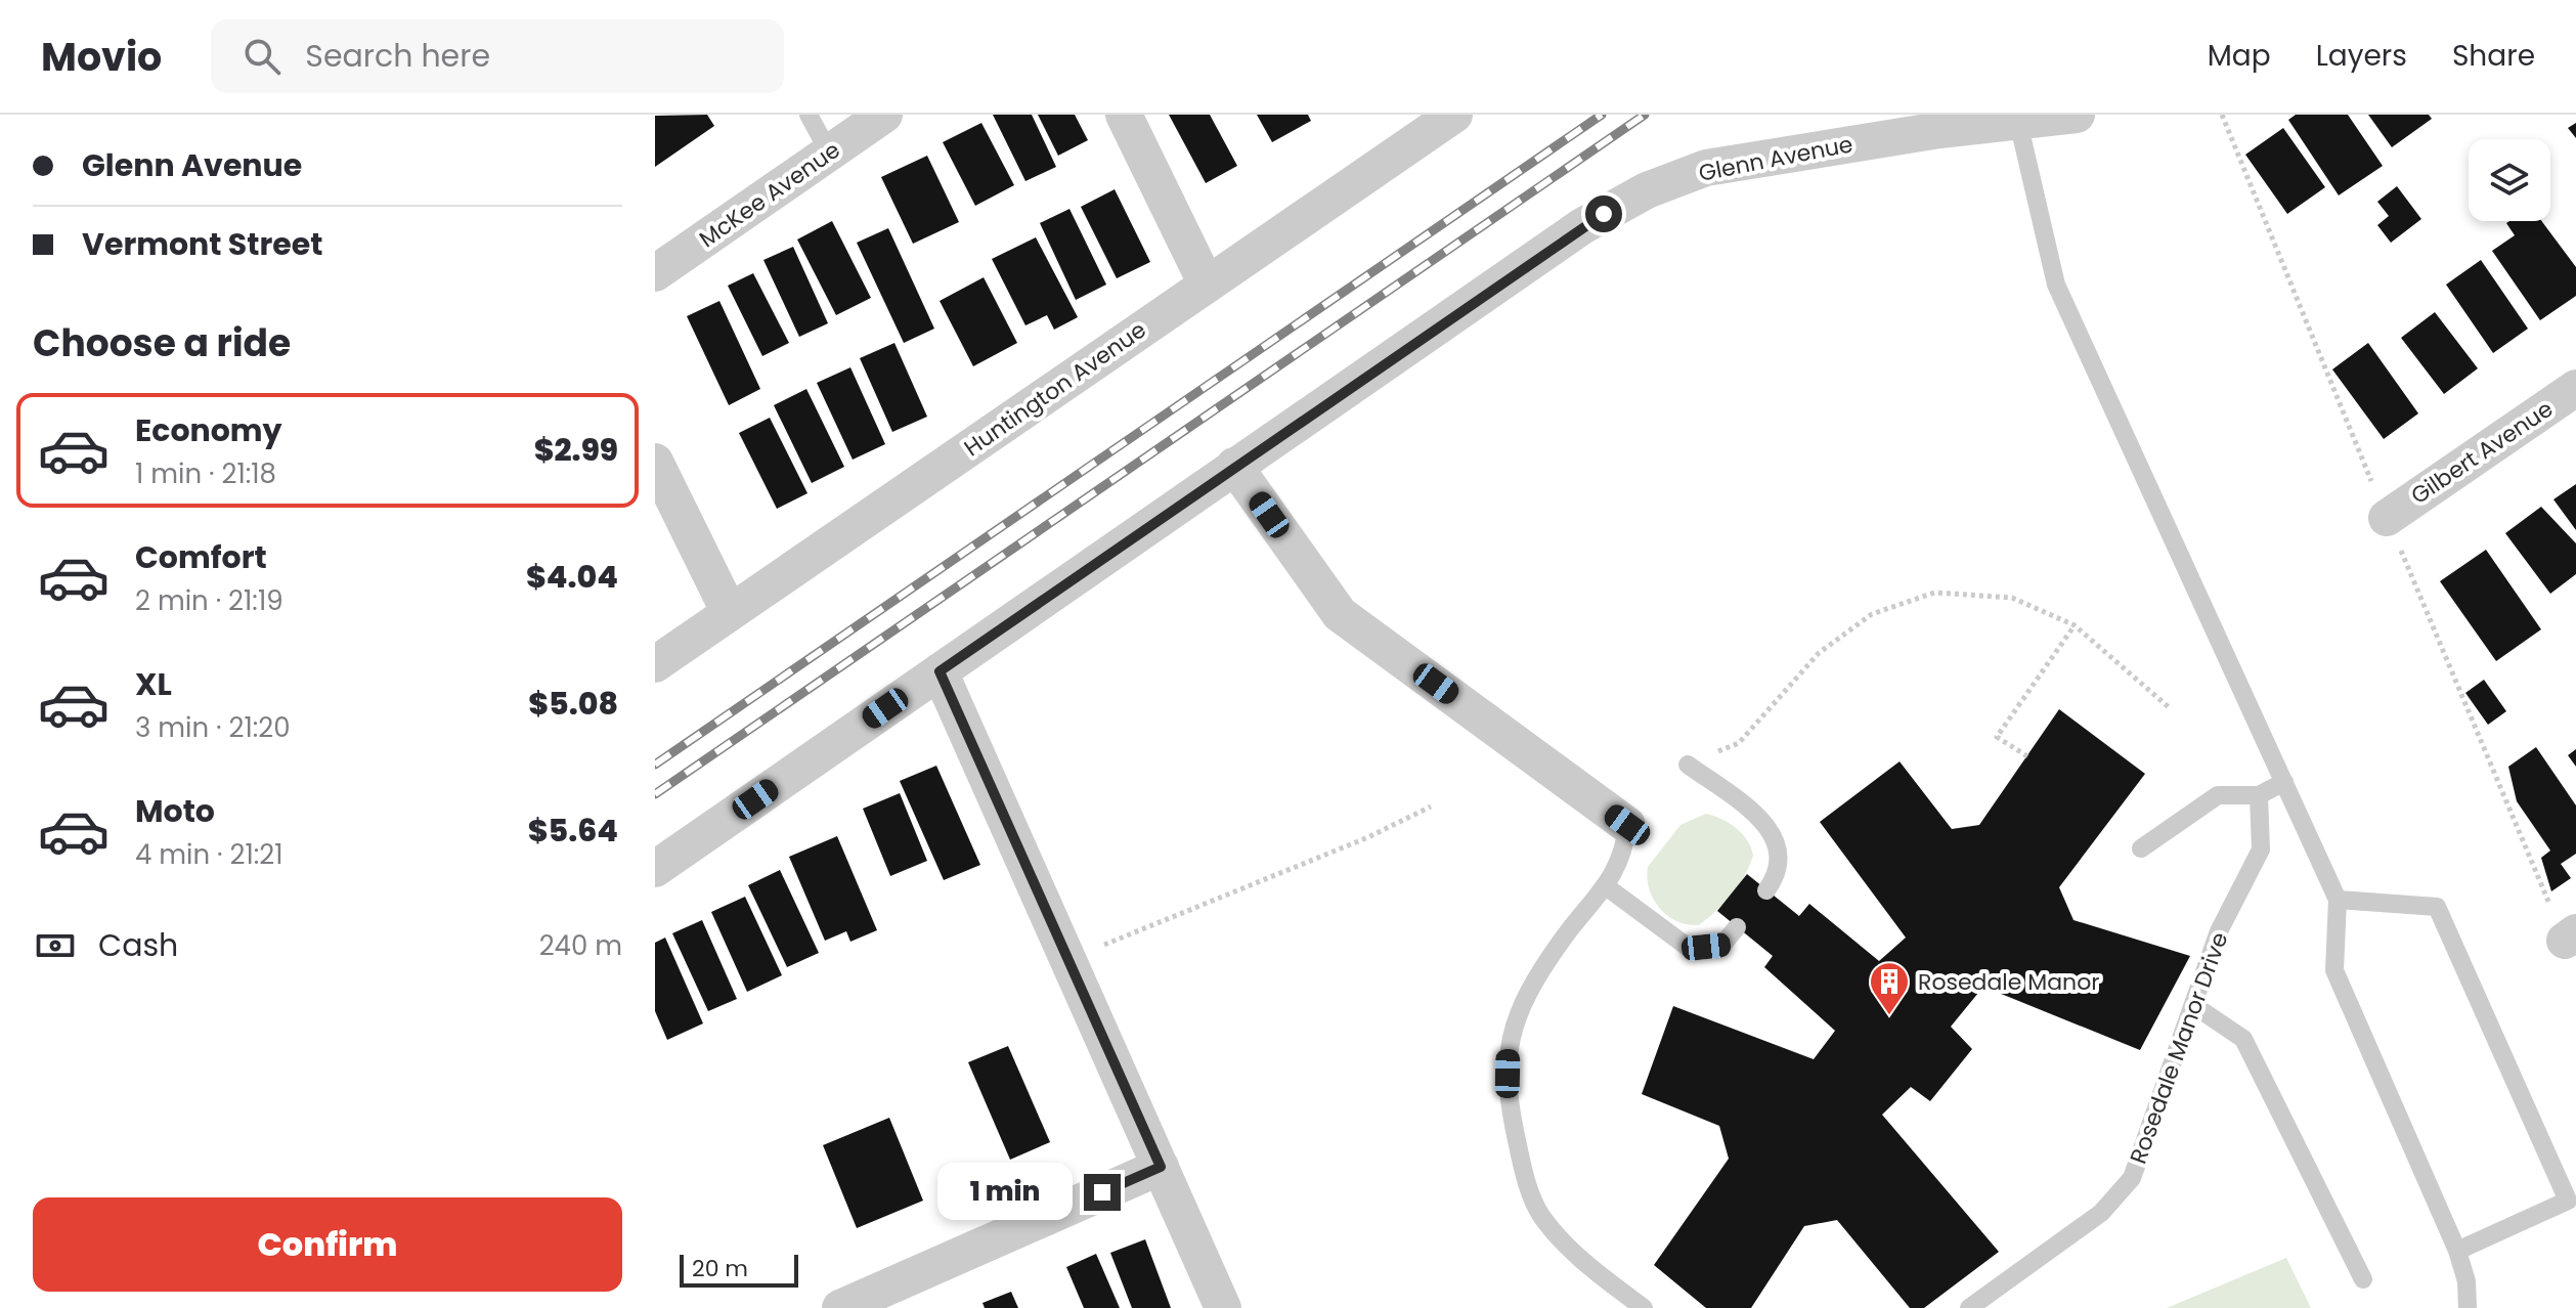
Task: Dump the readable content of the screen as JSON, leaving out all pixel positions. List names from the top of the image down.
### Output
{
  "streets": {
    "street": [
      "Glenn Avenue",
      "McKee Avenue",
      "Huntington Avenue",
      "Gilbert Avenue"
    ],
    "lane": ["Rosedale Manor Drive"]
  },
  "places": {
    "building": ["Rosedale Manor"]
  },
  "scale_bar": "20 m",
  "page": {
    "header": "Movio",
    "search": "Search here",
    "nav": ["Map", "Layers", "Share"],
    "banner": ["Glenn Avenue", "Vermont Street"],
    "heading": "Choose a ride",
    "list": [
      {
        "name": "Economy",
        "note": "1 min · 21:18",
        "value": "$2.99"
      },
      {
        "name": "Comfort",
        "note": "2 min · 21:19",
        "value": "$4.04"
      },
      {
        "name": "XL",
        "note": "3 min · 21:20",
        "value": "$5.08"
      },
      {
        "name": "Moto",
        "note": "4 min · 21:21",
        "value": "$5.64"
      }
    ],
    "pay": ["Cash", "240 m"],
    "bubble": "1 min",
    "buttons": "Confirm",
    "scale": "20 m"
  }
}
